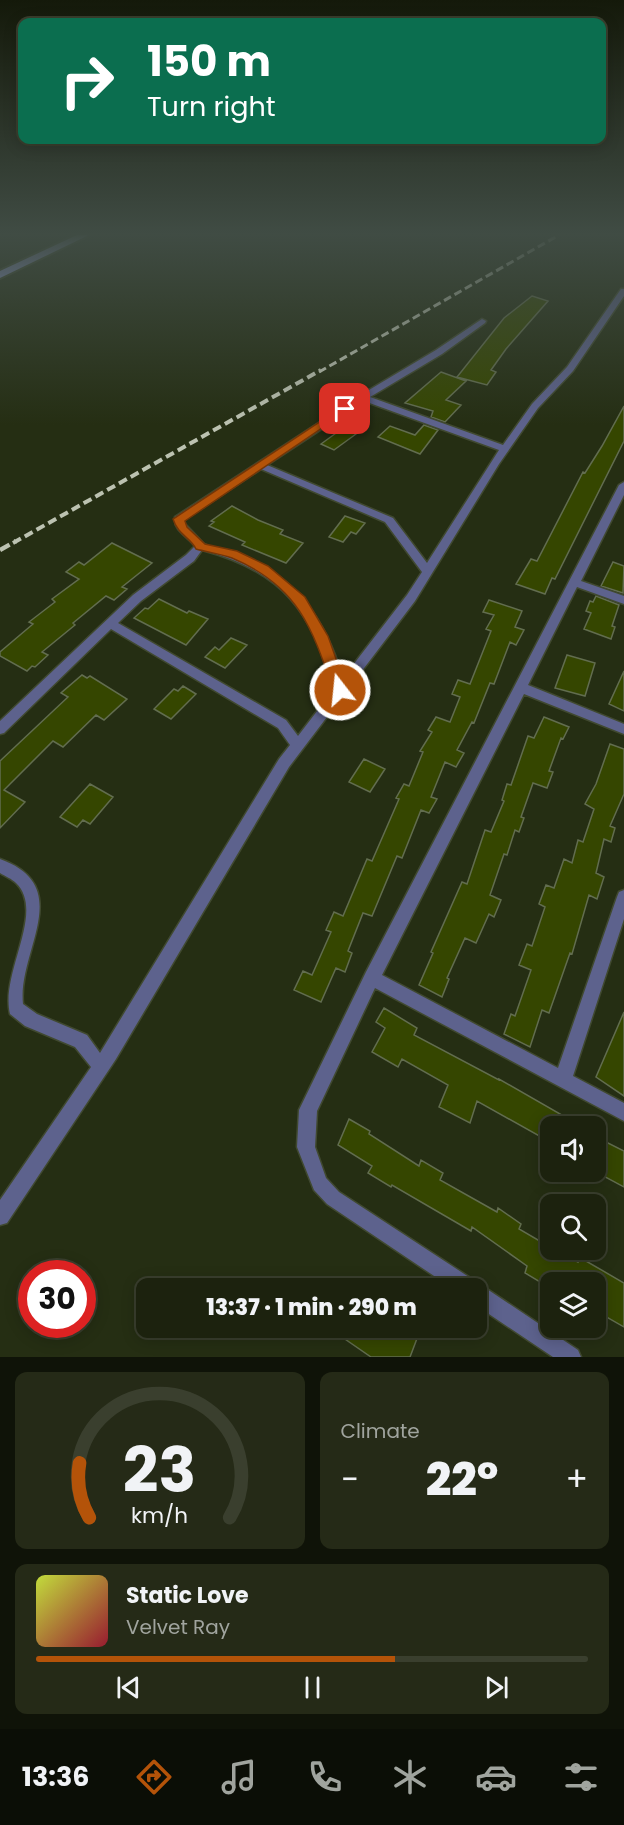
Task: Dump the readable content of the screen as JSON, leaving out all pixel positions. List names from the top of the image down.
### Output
{
  "page": {
    "turn": ["150 m", "Turn right"],
    "limit": "30",
    "trip": "13:37 · 1 min · 290 m",
    "tile": "Climate",
    "heat": ["−", "22°", "+"],
    "song": ["Static Love", "Velvet Ray"],
    "tabs": "13:36",
    "gauge": ["23", "km/h"]
  }
}
